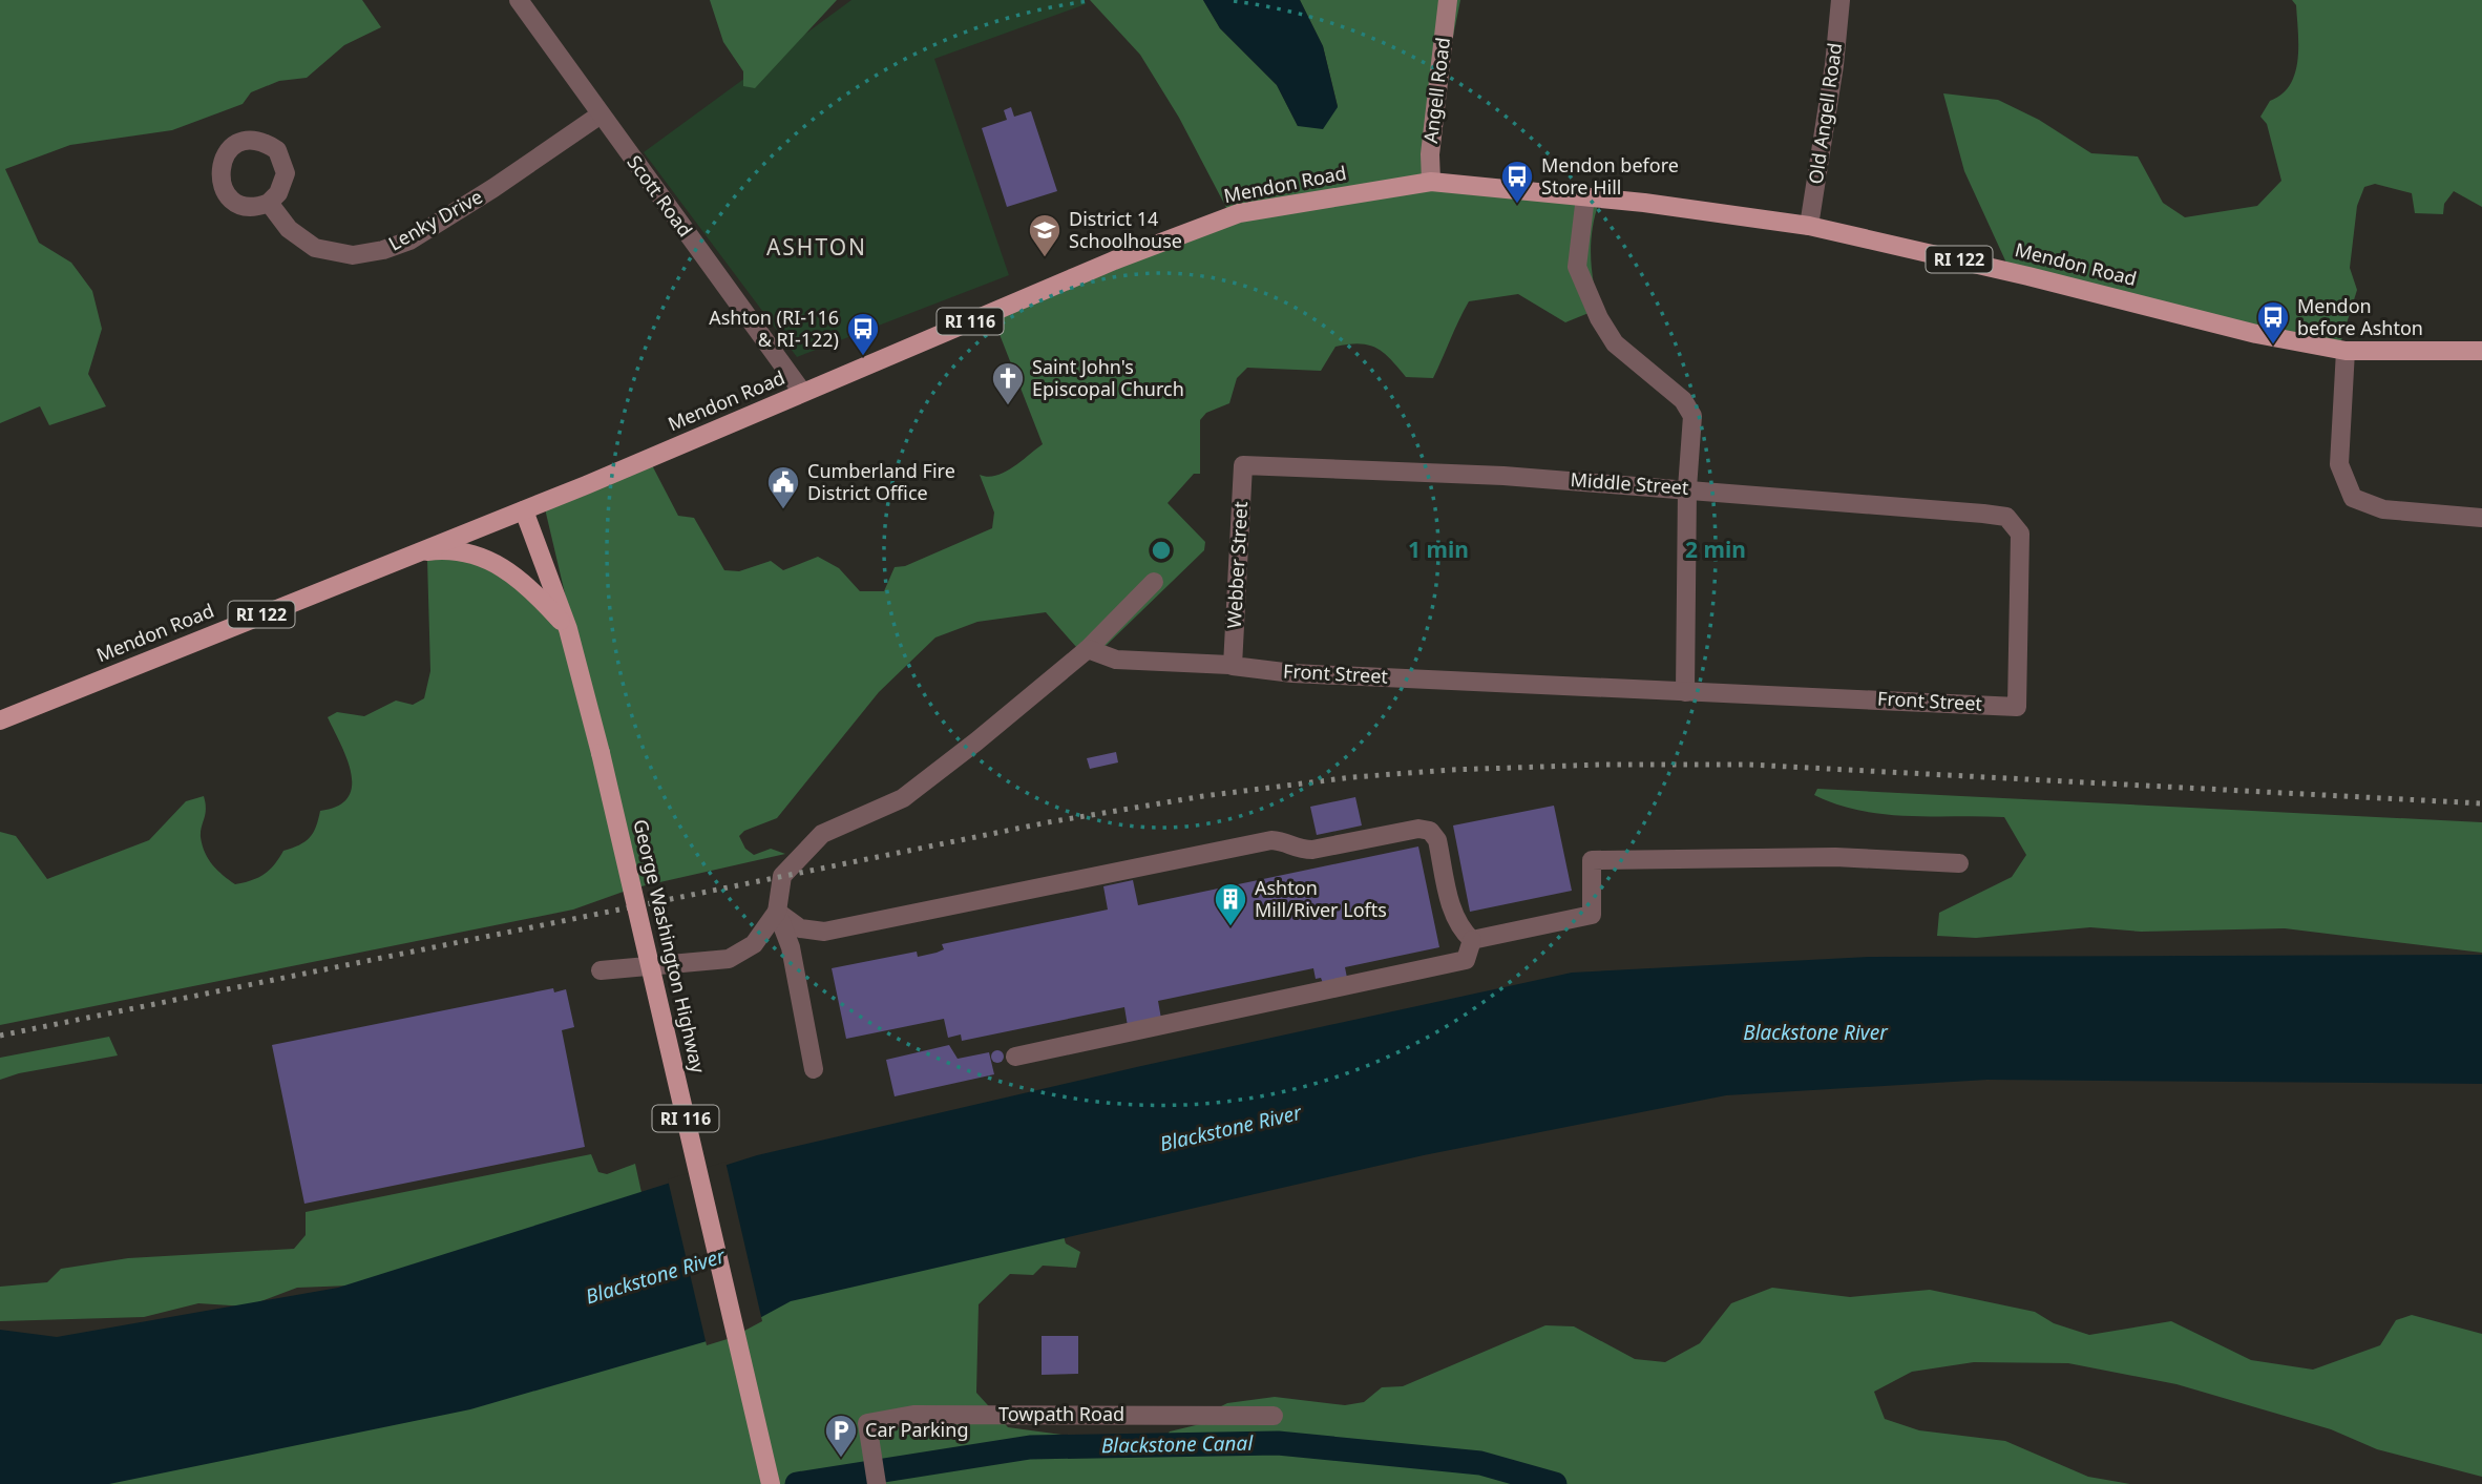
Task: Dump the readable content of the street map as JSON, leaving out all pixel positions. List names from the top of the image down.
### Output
{
  "streets": {
    "main road": [
      "Angell Road",
      "Mendon Road",
      "RI 122",
      "RI 116",
      "George Washington Highway"
    ],
    "street": [
      "Old Angell Road",
      "Scott Road",
      "Lenky Drive",
      "Middle Street",
      "Webber Street",
      "Front Street",
      "Towpath Road"
    ]
  },
  "crossings": [
    ["Angell Road", "Mendon Road"],
    ["Old Angell Road", "Mendon Road"],
    ["Mendon Road", "Scott Road"],
    ["Mendon Road", "George Washington Highway"],
    ["Scott Road", "Lenky Drive"],
    ["Middle Street", "Webber Street"],
    ["Middle Street", "Front Street"],
    ["Webber Street", "Front Street"]
  ],
  "districts": ["ASHTON"],
  "water": ["Blackstone River", "Blackstone Canal"],
  "places": {
    "bus stop": ["Mendon before Store Hill", "Mendon before Ashton", "Ashton (RI-116 & RI-122)"],
    "school or university": ["District 14 Schoolhouse"],
    "church": ["Saint John's Episcopal Church"],
    "public building": ["Cumberland Fire District Office"],
    "building": ["Ashton Mill/River Lofts"],
    "parking": ["Car Parking"]
  },
  "rings": ["1 min", "2 min"]
}
